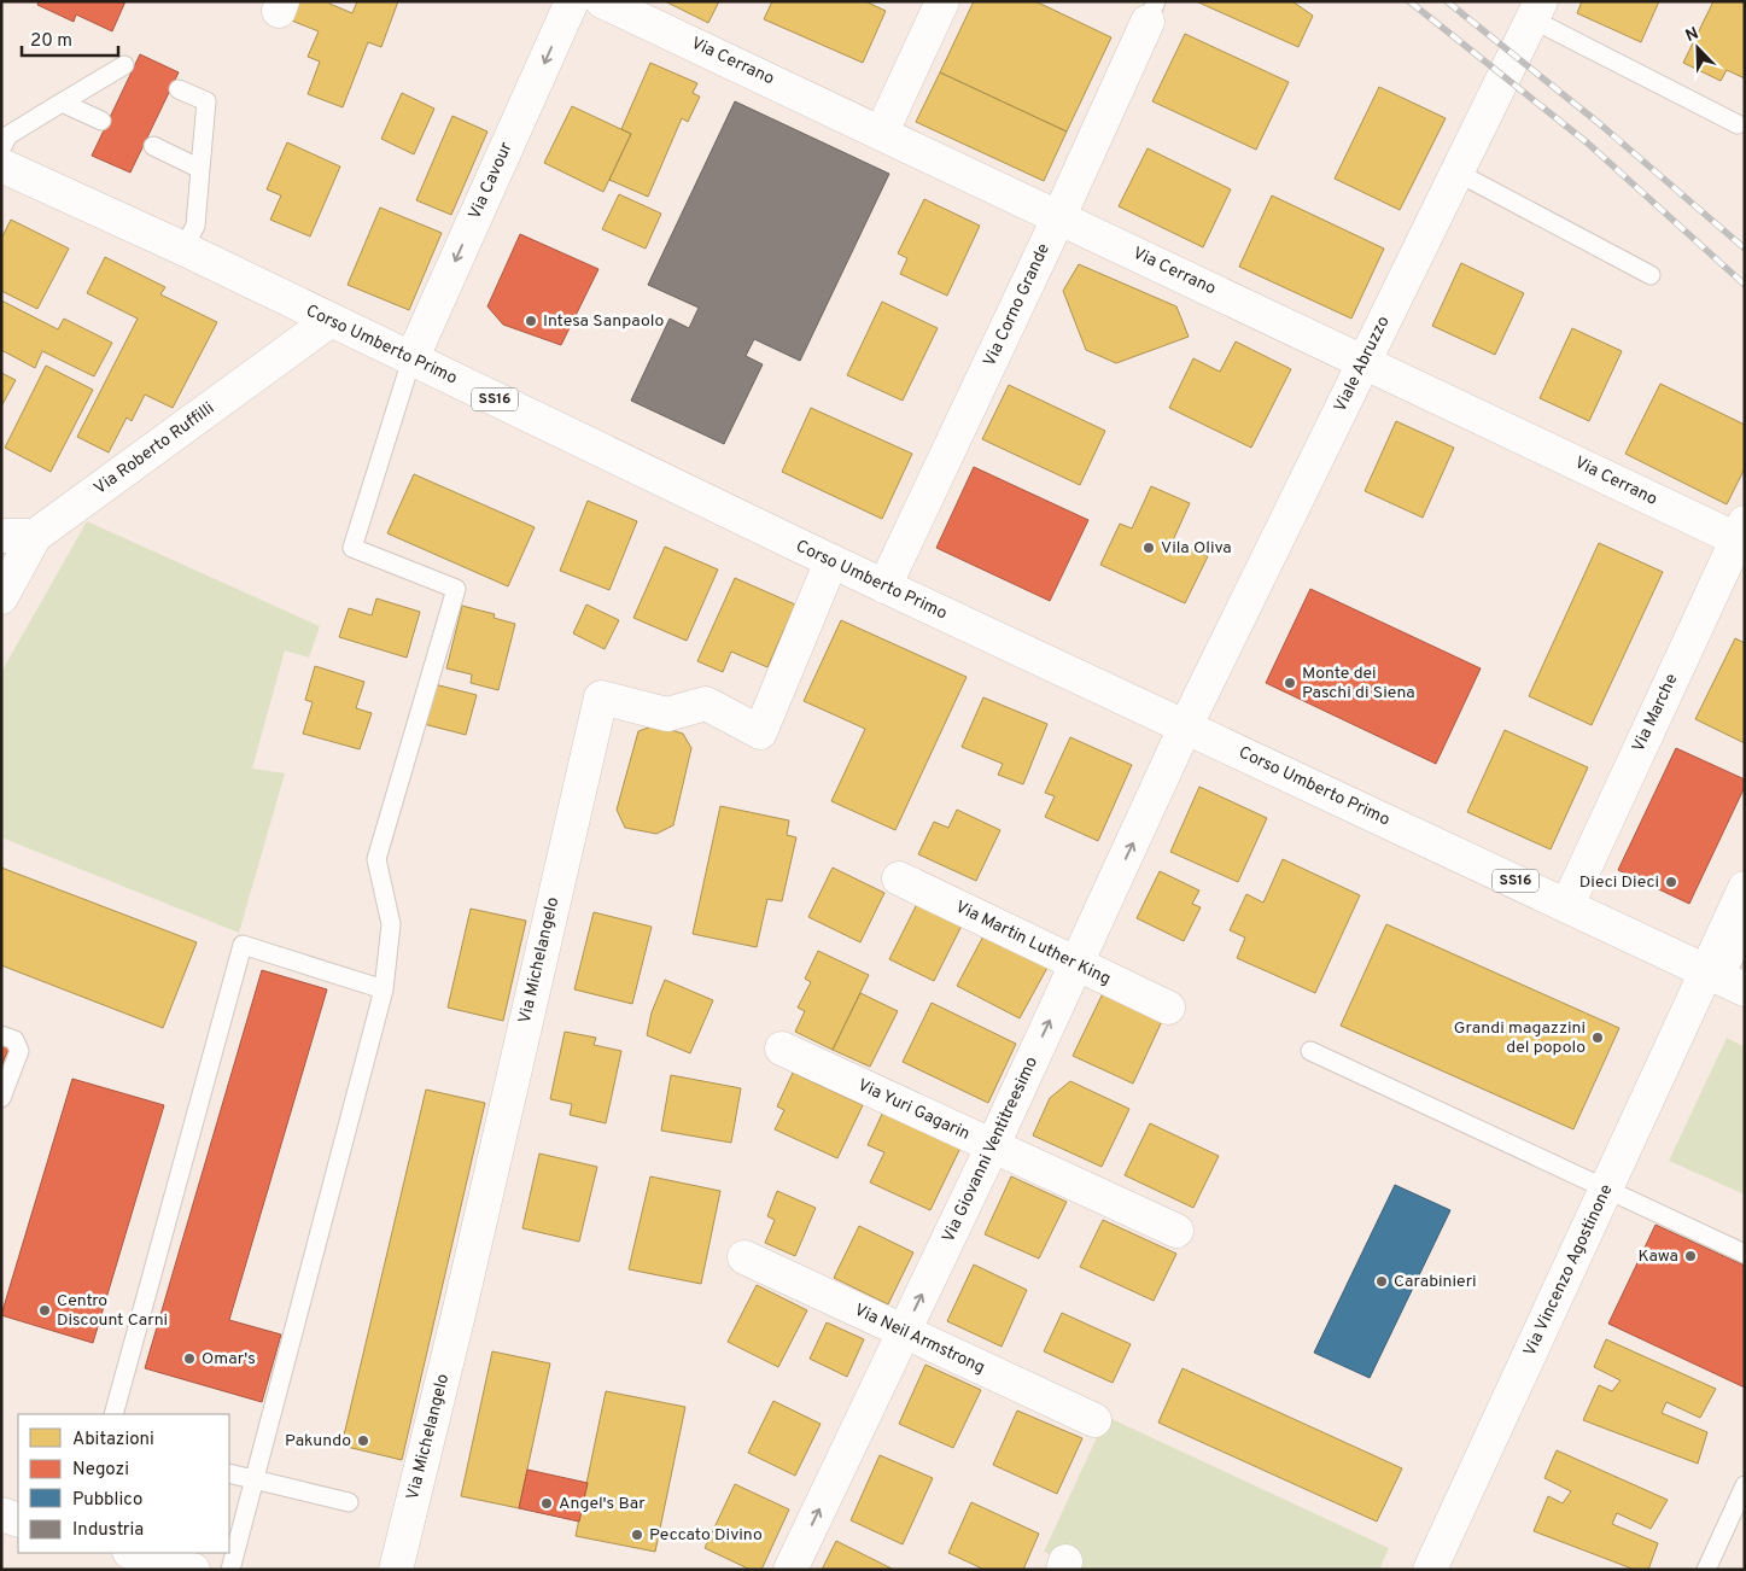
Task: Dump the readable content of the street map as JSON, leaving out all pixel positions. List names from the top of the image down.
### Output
{
  "streets": {
    "street": [
      "Via Cerrano",
      "Via Cavour",
      "Via Corno Grande",
      "Corso Umberto Primo",
      "Viale Abruzzo",
      "SS16",
      "Via Roberto Ruffilli",
      "Via Marche",
      "Via Martin Luther King",
      "Via Michelangelo",
      "Via Yuri Gagarin",
      "Via Giovanni Ventitreesimo",
      "Via Vincenzo Agostinone",
      "Via Neil Armstrong"
    ]
  },
  "crossings": [
    ["Via Cerrano", "Via Corno Grande"],
    ["Via Cerrano", "Viale Abruzzo"],
    ["Via Cerrano", "Via Marche"],
    ["Via Cavour", "Corso Umberto Primo"],
    ["Via Corno Grande", "Corso Umberto Primo"],
    ["Corso Umberto Primo", "Viale Abruzzo"],
    ["Corso Umberto Primo", "Via Roberto Ruffilli"],
    ["Corso Umberto Primo", "Via Marche"],
    ["Corso Umberto Primo", "Via Michelangelo"],
    ["Corso Umberto Primo", "Via Giovanni Ventitreesimo"],
    ["Corso Umberto Primo", "Via Vincenzo Agostinone"],
    ["Viale Abruzzo", "Via Giovanni Ventitreesimo"],
    ["Via Martin Luther King", "Via Giovanni Ventitreesimo"],
    ["Via Yuri Gagarin", "Via Giovanni Ventitreesimo"],
    ["Via Giovanni Ventitreesimo", "Via Neil Armstrong"]
  ],
  "one_way": ["Via Cavour", "Via Giovanni Ventitreesimo"],
  "places": [
    "Intesa Sanpaolo",
    "Vila Oliva",
    "Monte dei Paschi di Siena",
    "Dieci Dieci",
    "Grandi magazzini del popolo",
    "Kawa",
    "Carabinieri",
    "Centro Discount Carni",
    "Omar's",
    "Pakundo",
    "Angel's Bar",
    "Peccato Divino"
  ],
  "legend": [
    "Abitazioni",
    "Negozi",
    "Pubblico",
    "Industria"
  ],
  "scale_bar": "20 m",
  "north": "top left"
}
